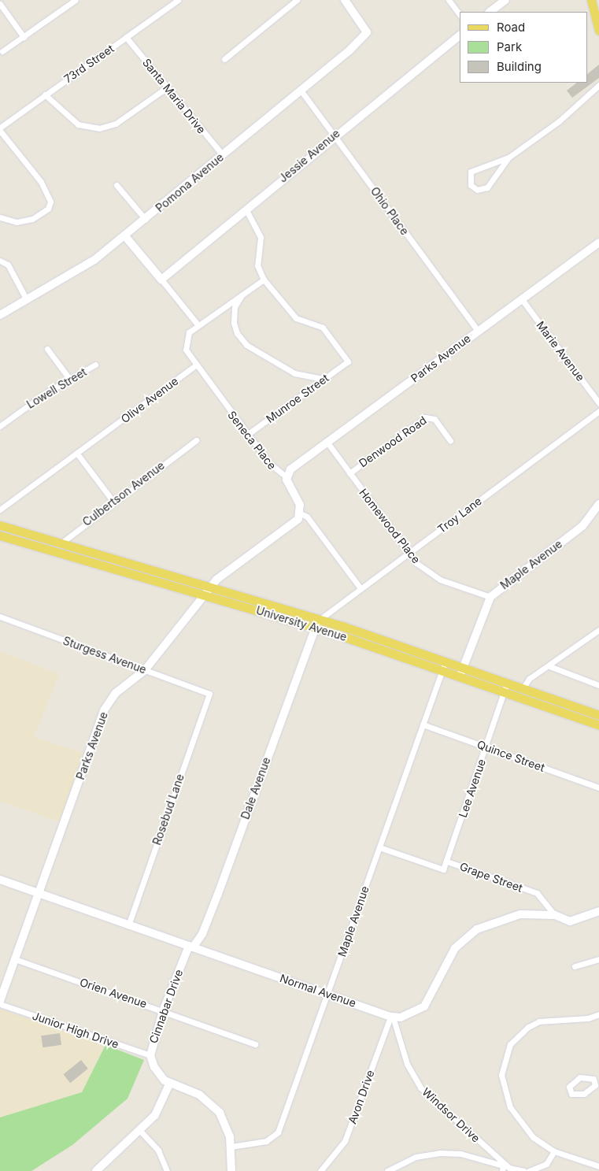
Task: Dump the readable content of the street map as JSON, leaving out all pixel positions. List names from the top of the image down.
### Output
{
  "streets": {
    "main road": ["University Avenue"],
    "street": [
      "73rd Street",
      "Santa Maria Drive",
      "Jessie Avenue",
      "Pomona Avenue",
      "Ohio Place",
      "Marie Avenue",
      "Parks Avenue",
      "Lowell Street",
      "Munroe Street",
      "Olive Avenue",
      "Seneca Place",
      "Denwood Road",
      "Culbertson Avenue",
      "Troy Lane",
      "Homewood Place",
      "Maple Avenue",
      "Sturgess Avenue",
      "Quince Street",
      "Dale Avenue",
      "Lee Avenue",
      "Rosebud Lane",
      "Grape Street",
      "Normal Avenue",
      "Orien Avenue",
      "Cinnabar Drive",
      "Junior High Drive",
      "Avon Drive",
      "Windsor Drive"
    ]
  },
  "crossings": [
    ["73rd Street", "Santa Maria Drive"],
    ["Santa Maria Drive", "Pomona Avenue"],
    ["Jessie Avenue", "Ohio Place"],
    ["Pomona Avenue", "Ohio Place"],
    ["Ohio Place", "Parks Avenue"],
    ["Marie Avenue", "Parks Avenue"],
    ["Parks Avenue", "Seneca Place"],
    ["Parks Avenue", "Homewood Place"],
    ["Parks Avenue", "University Avenue"],
    ["Parks Avenue", "Sturgess Avenue"],
    ["Parks Avenue", "Normal Avenue"],
    ["Parks Avenue", "Orien Avenue"],
    ["Munroe Street", "Seneca Place"],
    ["Olive Avenue", "Seneca Place"],
    ["Seneca Place", "Troy Lane"],
    ["Denwood Road", "Homewood Place"],
    ["Culbertson Avenue", "University Avenue"],
    ["Troy Lane", "Homewood Place"],
    ["Troy Lane", "University Avenue"],
    ["Homewood Place", "Maple Avenue"],
    ["Maple Avenue", "University Avenue"],
    ["Maple Avenue", "Quince Street"],
    ["Maple Avenue", "Grape Street"],
    ["Maple Avenue", "Normal Avenue"],
    ["Maple Avenue", "Cinnabar Drive"],
    ["University Avenue", "Dale Avenue"],
    ["University Avenue", "Lee Avenue"],
    ["Sturgess Avenue", "Rosebud Lane"],
    ["Quince Street", "Lee Avenue"],
    ["Dale Avenue", "Normal Avenue"],
    ["Dale Avenue", "Cinnabar Drive"],
    ["Lee Avenue", "Grape Street"],
    ["Rosebud Lane", "Normal Avenue"],
    ["Grape Street", "Normal Avenue"],
    ["Normal Avenue", "Cinnabar Drive"],
    ["Normal Avenue", "Avon Drive"],
    ["Normal Avenue", "Windsor Drive"],
    ["Orien Avenue", "Cinnabar Drive"],
    ["Cinnabar Drive", "Junior High Drive"],
    ["Avon Drive", "Windsor Drive"]
  ],
  "legend": ["Road", "Park", "Building"]
}
